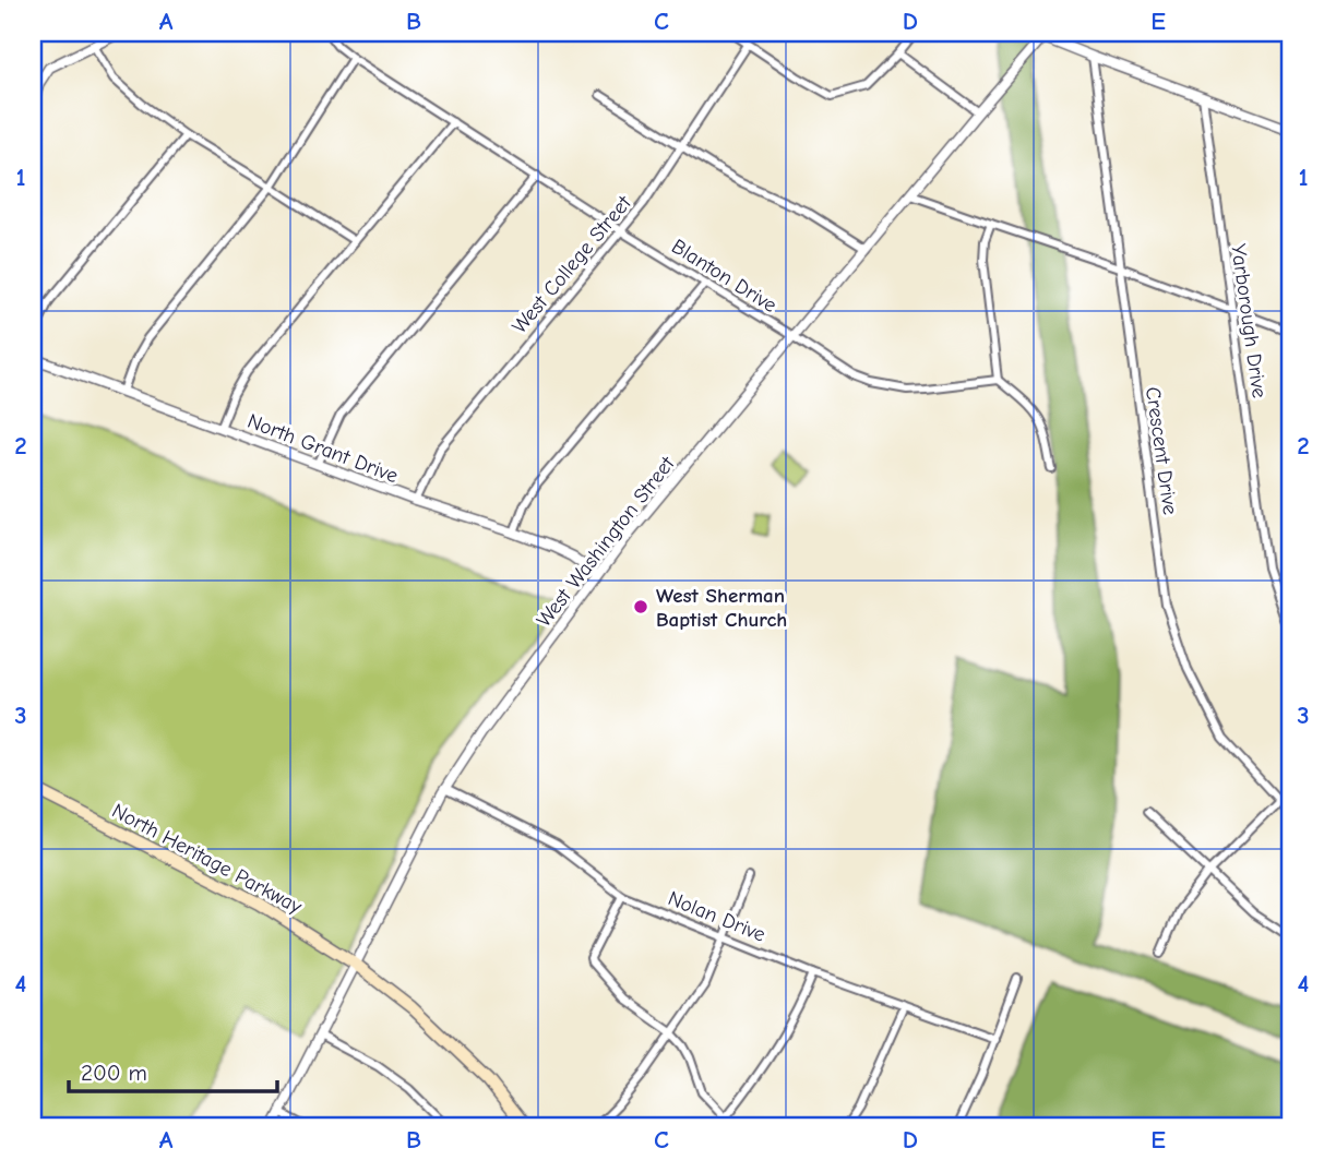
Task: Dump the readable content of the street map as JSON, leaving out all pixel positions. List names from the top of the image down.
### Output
{
  "streets": {
    "main road": ["North Heritage Parkway"],
    "street": [
      "West College Street",
      "Blanton Drive",
      "Yarborough Drive",
      "North Grant Drive",
      "Crescent Drive",
      "West Washington Street",
      "Nolan Drive"
    ]
  },
  "crossings": [
    ["West College Street", "Blanton Drive"],
    ["West College Street", "North Grant Drive"],
    ["Blanton Drive", "West Washington Street"],
    ["North Grant Drive", "West Washington Street"],
    ["West Washington Street", "North Heritage Parkway"],
    ["West Washington Street", "Nolan Drive"]
  ],
  "places": ["West Sherman Baptist Church"],
  "scale_bar": "200 m",
  "grid": {
    "columns": [
      "A",
      "B",
      "C",
      "D",
      "E"
    ],
    "rows": [
      "1",
      "2",
      "3",
      "4"
    ]
  }
}
